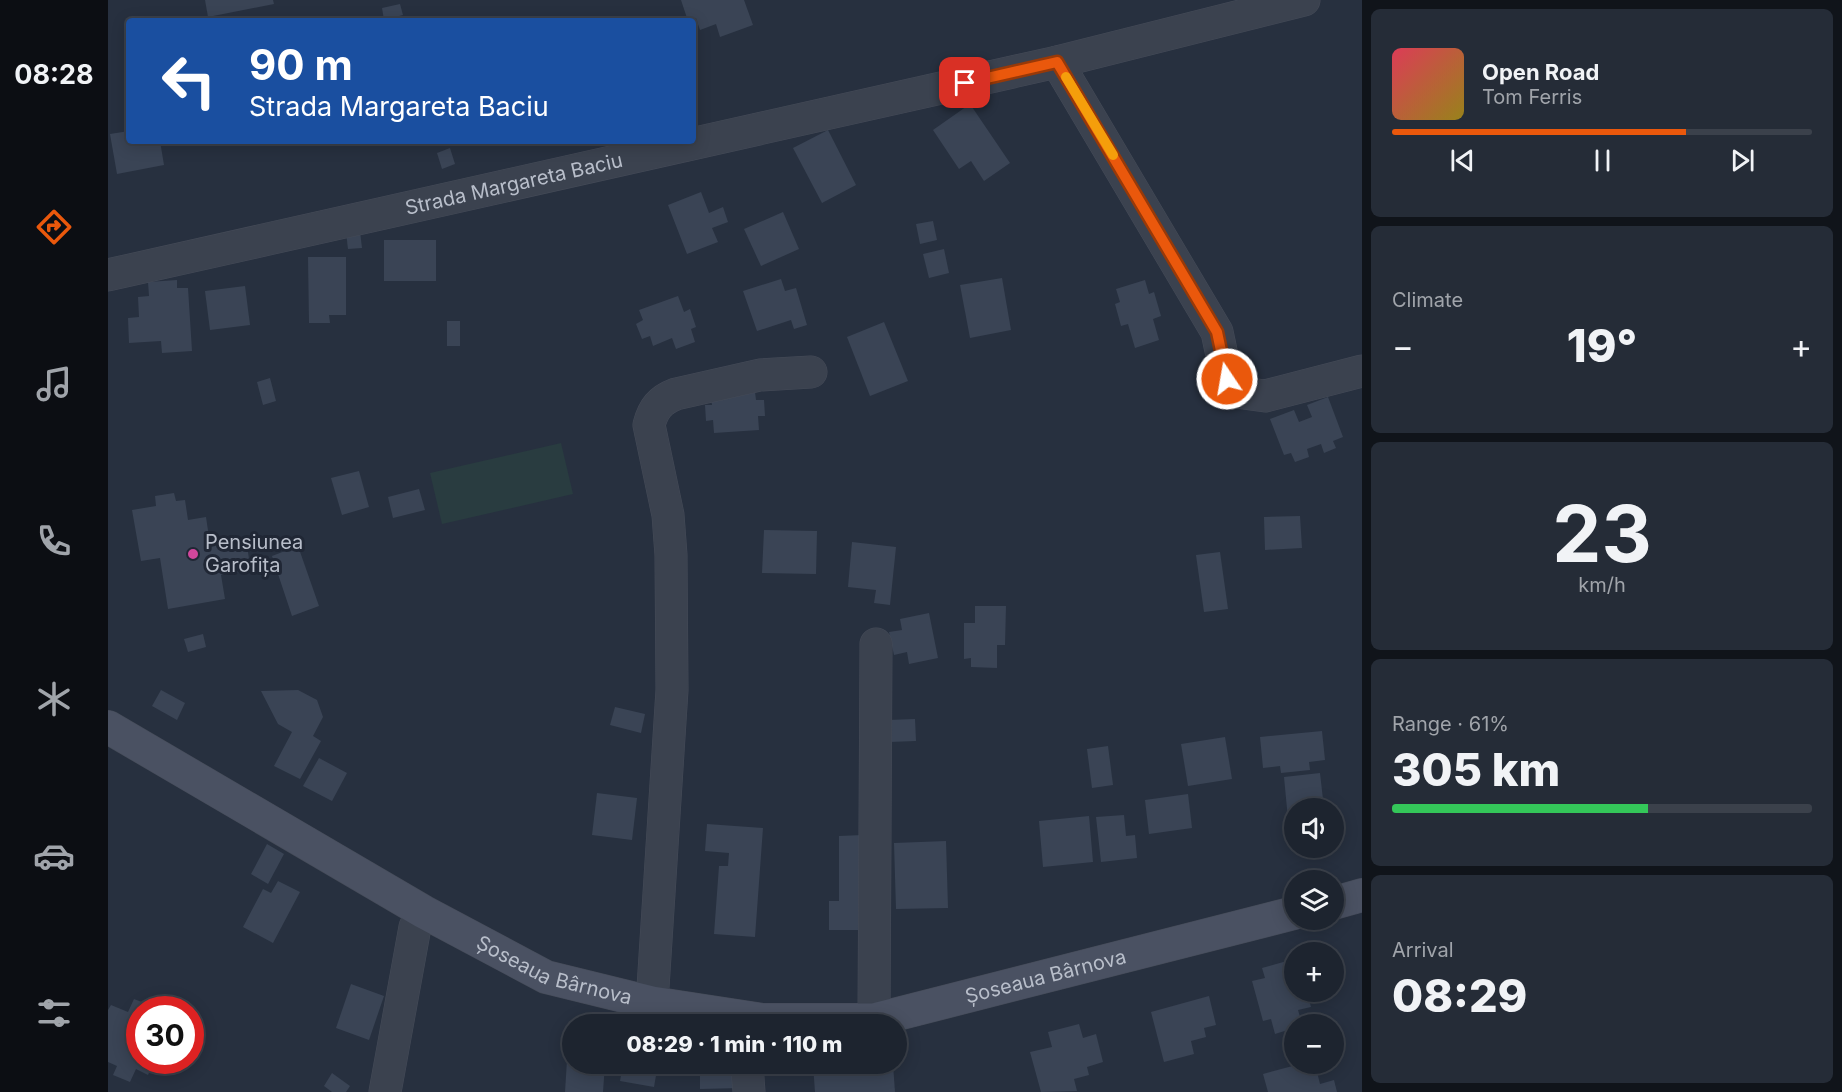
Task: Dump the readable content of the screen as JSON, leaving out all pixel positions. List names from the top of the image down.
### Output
{
  "streets": {
    "main road": ["Șoseaua Bârnova"],
    "street": ["Strada Margareta Baciu"]
  },
  "places": ["Pensiunea Garofița"],
  "page": {
    "tabs": "08:28",
    "turn": ["90 m", "Strada Margareta Baciu"],
    "song": ["Open Road", "Tom Ferris"],
    "tile": [
      "Climate",
      ["23", "km/h"],
      ["Range · 61%", "305 km"],
      ["Arrival", "08:29"]
    ],
    "heat": ["−", "19°", "+"],
    "map_buttons": ["+", "−"],
    "limit": "30",
    "trip": "08:29 · 1 min · 110 m"
  }
}
